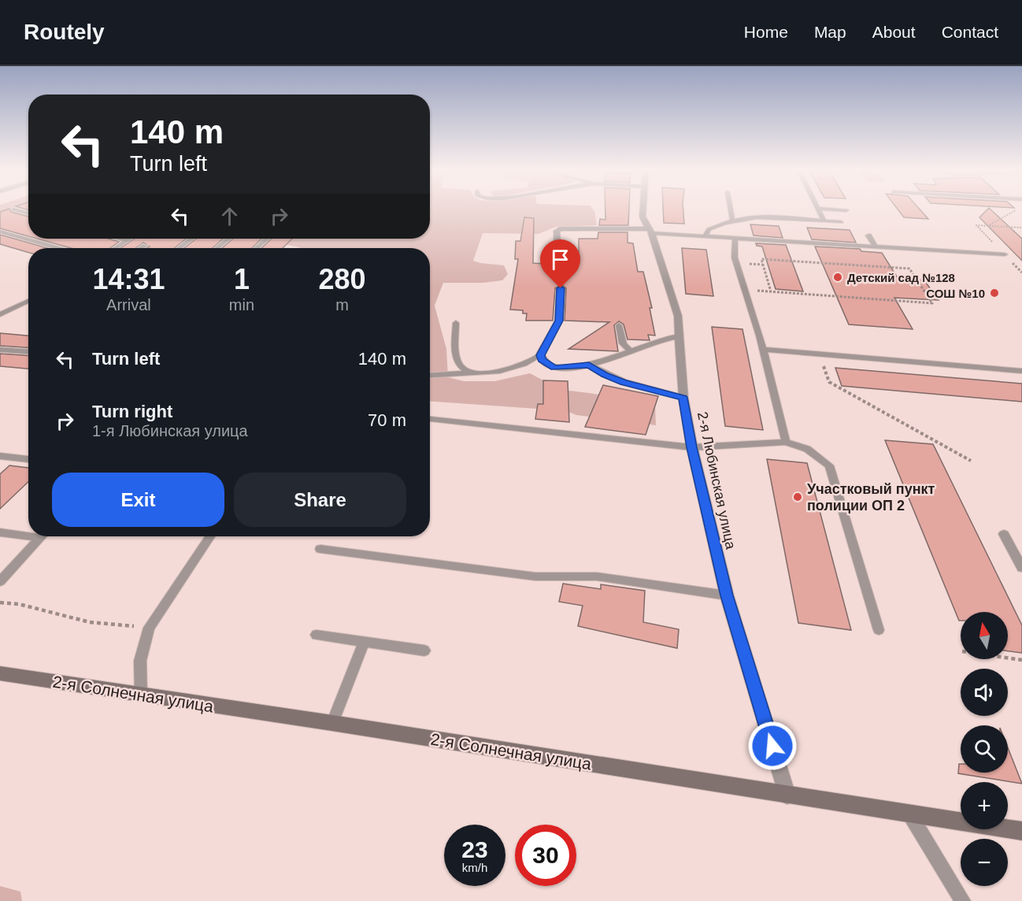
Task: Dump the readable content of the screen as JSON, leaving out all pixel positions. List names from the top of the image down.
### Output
{
  "streets": {
    "main road": ["2-я Солнечная улица"],
    "street": ["2-я Любинская улица"]
  },
  "crossings": [
    ["2-я Любинская улица", "2-я Солнечная улица"]
  ],
  "places": ["Детский сад №128", "СОШ №10", "Участковый пункт полиции ОП 2"],
  "north": "top",
  "page": {
    "header": "Routely",
    "nav": [
      "Home",
      "Map",
      "About",
      "Contact"
    ],
    "turn": ["140 m", "Turn left"],
    "eta": [
      "14:31",
      "Arrival",
      "1",
      "min",
      "280",
      "m"
    ],
    "list": [
      {
        "name": "Turn left",
        "value": "140 m"
      },
      {
        "name": "Turn right",
        "note": "1-я Любинская улица",
        "value": "70 m"
      }
    ],
    "buttons": ["Exit", "Share"],
    "map_buttons": ["+", "−"],
    "speed": "23 km/h",
    "limit": "30"
  }
}
